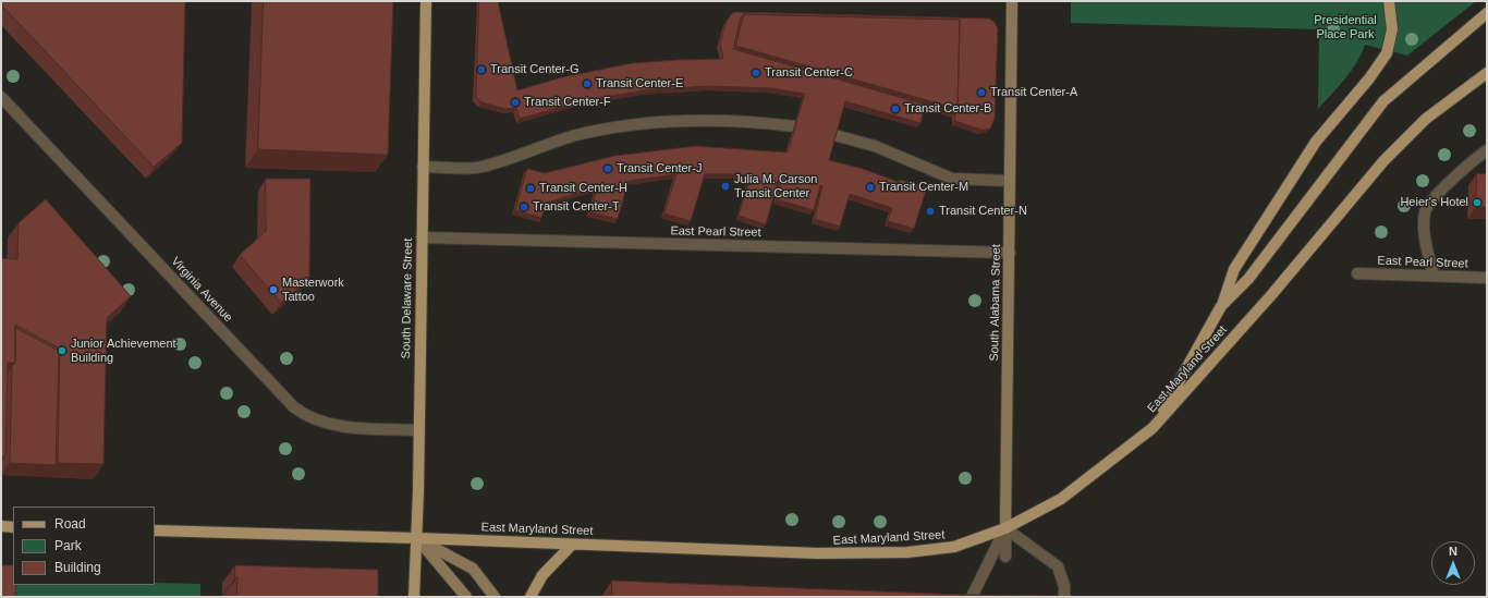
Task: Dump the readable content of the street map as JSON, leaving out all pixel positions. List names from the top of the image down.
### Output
{
  "streets": {
    "main road": ["South Delaware Street", "South Alabama Street", "East Maryland Street"],
    "street": ["East Pearl Street", "Virginia Avenue"]
  },
  "crossings": [
    ["East Pearl Street", "South Delaware Street"],
    ["East Pearl Street", "South Alabama Street"],
    ["Virginia Avenue", "South Delaware Street"],
    ["South Delaware Street", "East Maryland Street"],
    ["South Alabama Street", "East Maryland Street"]
  ],
  "parks": ["Presidential Place Park"],
  "places": [
    "Transit Center-G",
    "Transit Center-C",
    "Transit Center-E",
    "Transit Center-A",
    "Transit Center-F",
    "Transit Center-B",
    "Transit Center-J",
    "Julia M. Carson Transit Center",
    "Transit Center-M",
    "Transit Center-H",
    "Heier's Hotel",
    "Transit Center-T",
    "Transit Center-N",
    "Masterwork Tattoo",
    "Junior Achievement Building"
  ],
  "legend": ["Road", "Park", "Building"],
  "north": "top"
}
